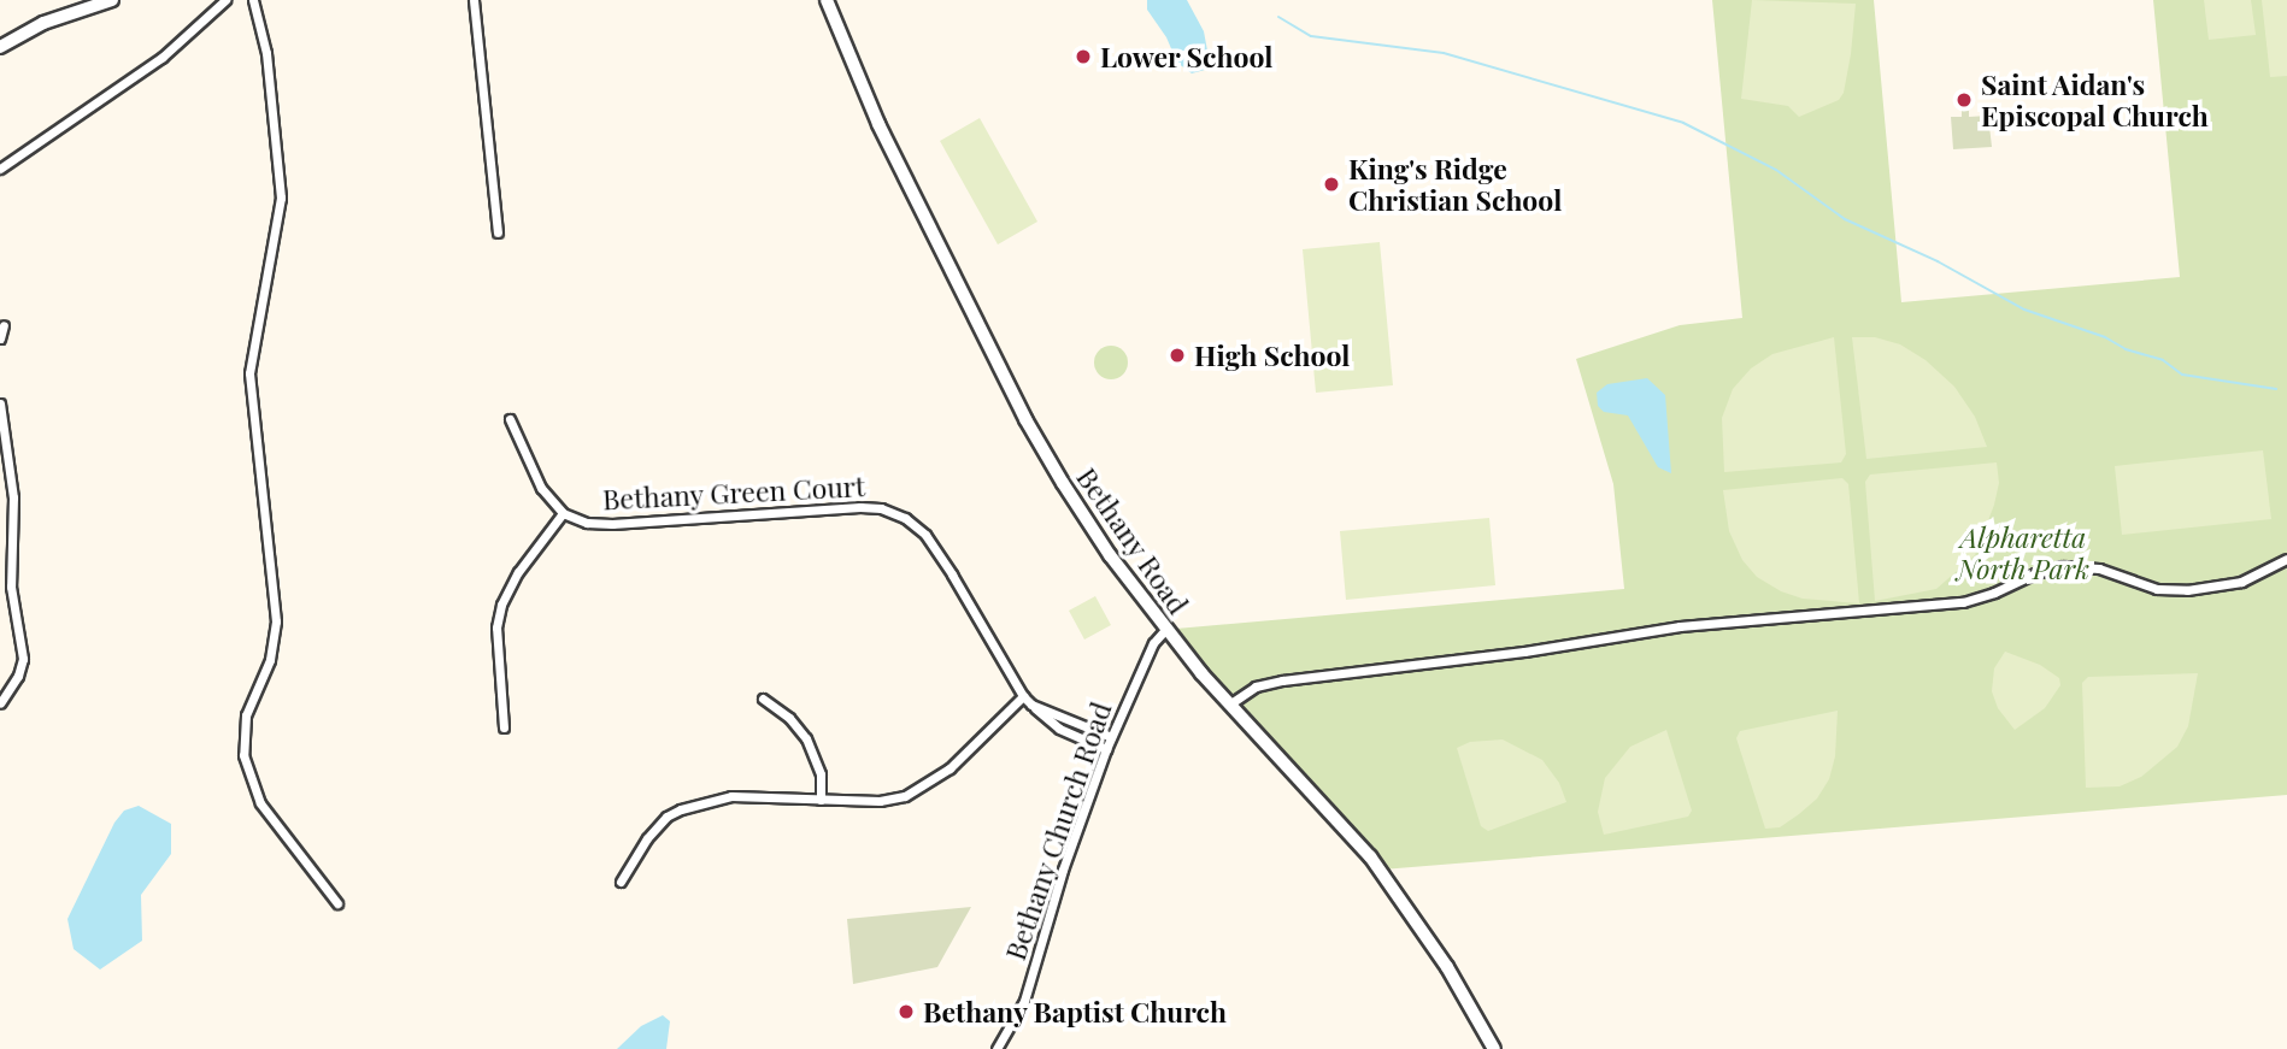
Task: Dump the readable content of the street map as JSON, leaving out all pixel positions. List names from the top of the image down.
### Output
{
  "streets": {
    "street": ["Bethany Green Court", "Bethany Road", "Bethany Church Road"]
  },
  "crossings": [
    ["Bethany Green Court", "Bethany Church Road"],
    ["Bethany Road", "Bethany Church Road"]
  ],
  "parks": ["Alpharetta North Park"],
  "places": [
    "Lower School",
    "Saint Aidan's Episcopal Church",
    "King's Ridge Christian School",
    "High School",
    "Bethany Baptist Church"
  ]
}
